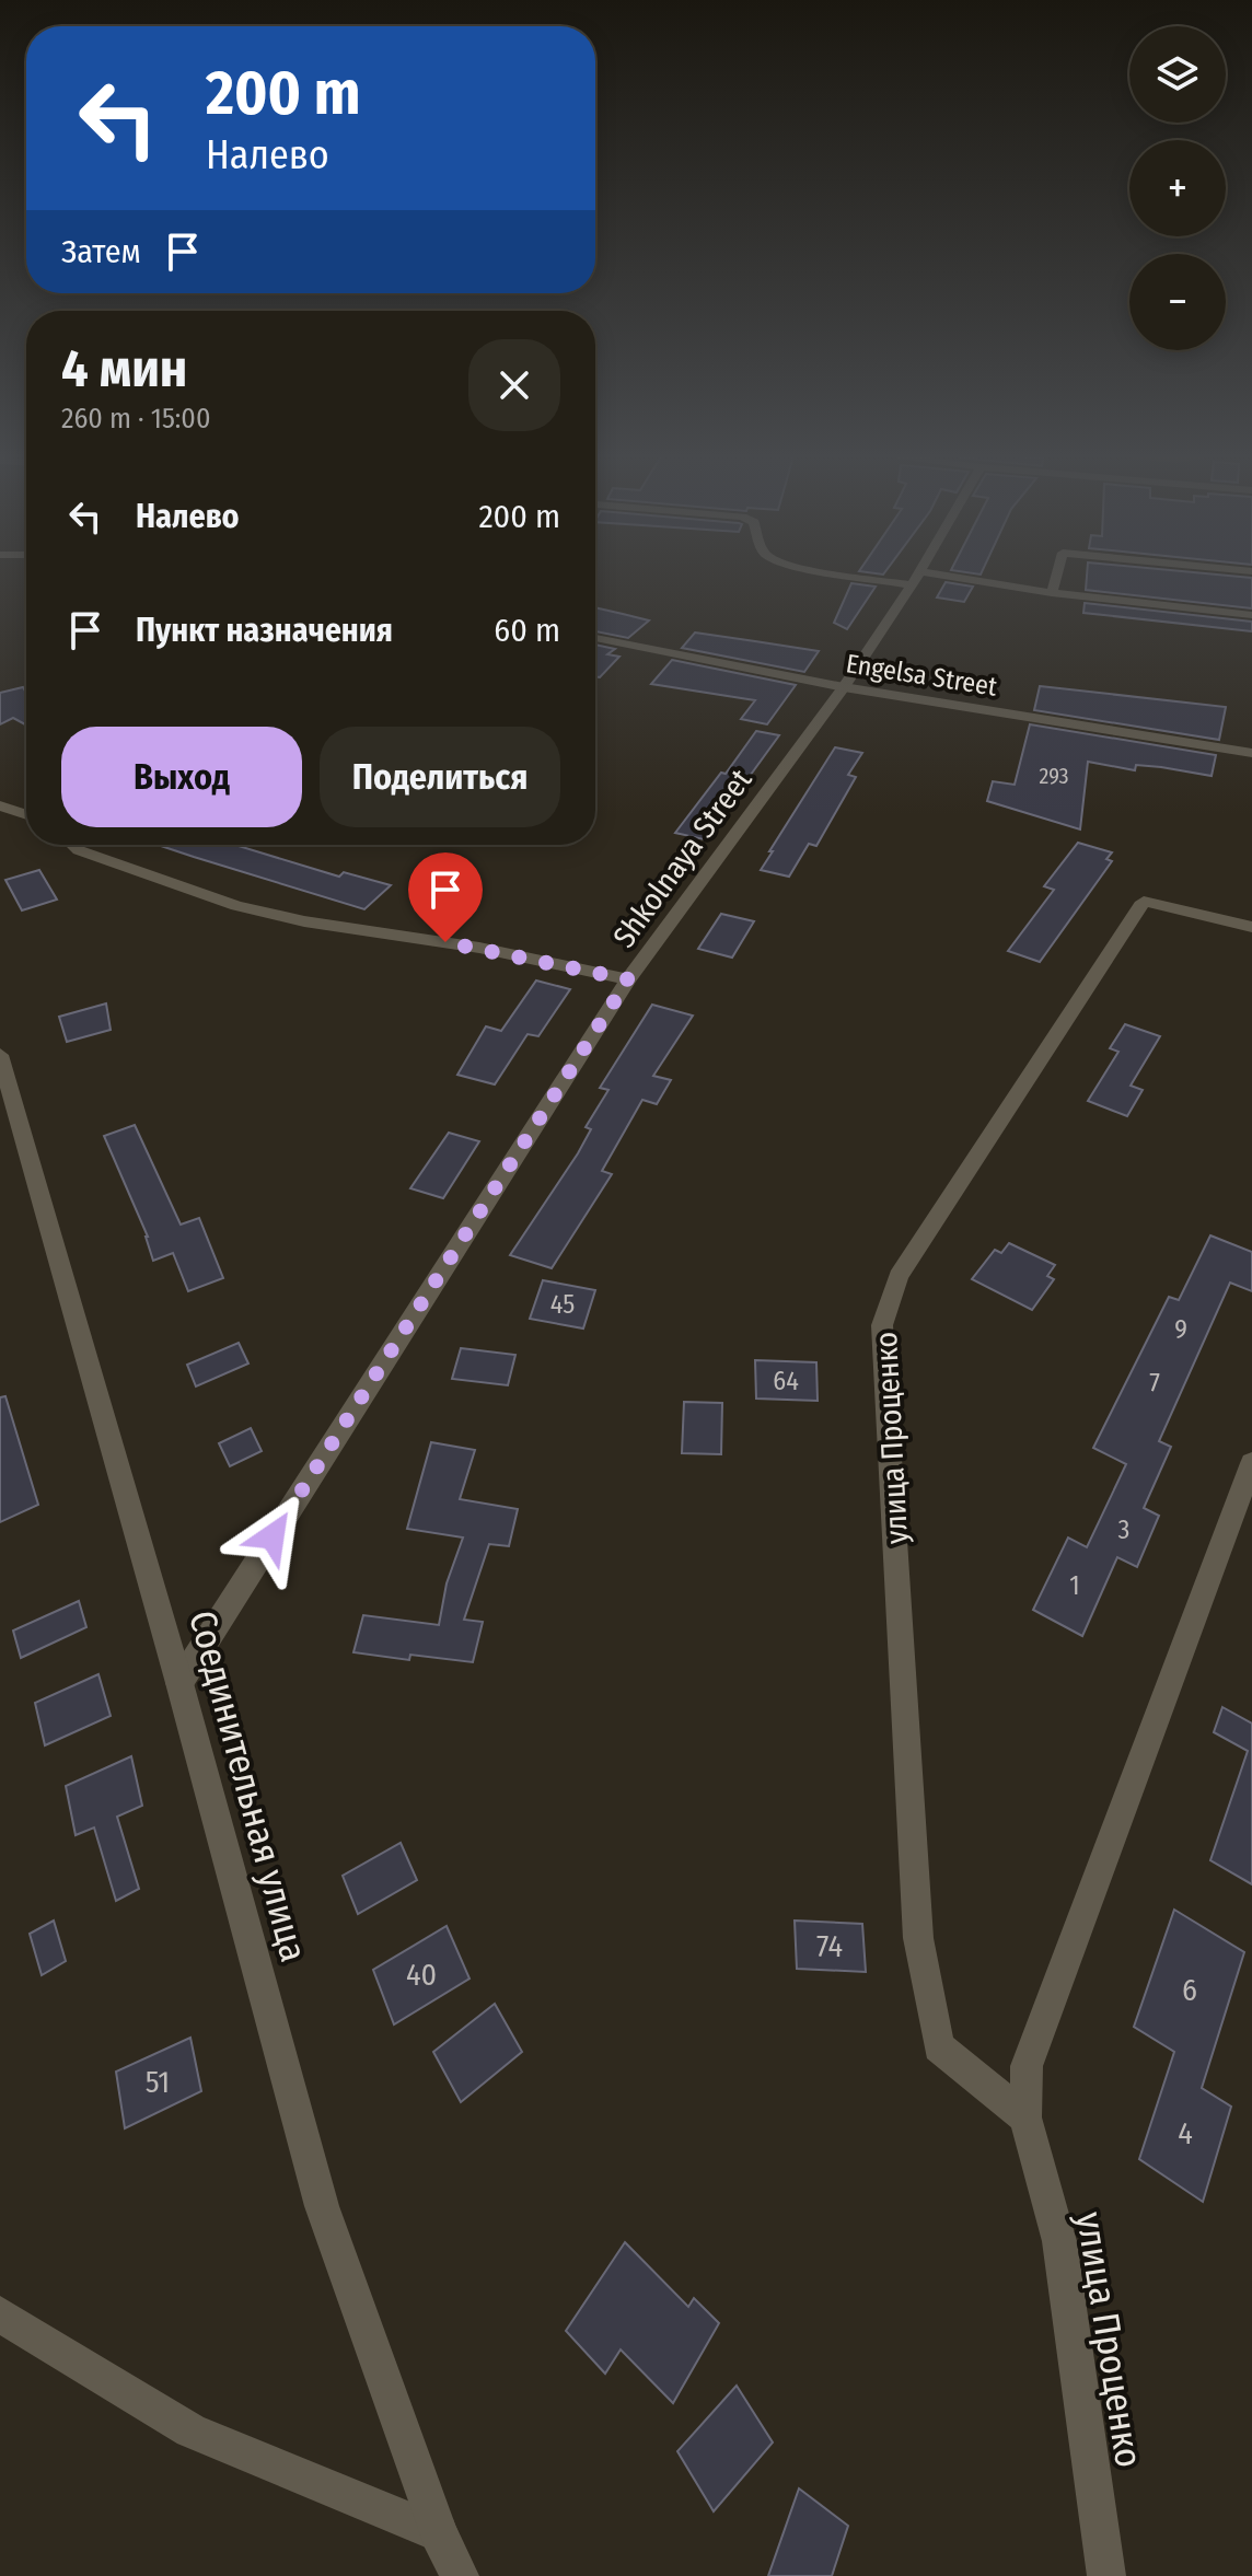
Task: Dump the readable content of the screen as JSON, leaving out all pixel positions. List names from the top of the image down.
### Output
{
  "streets": {
    "street": [
      "Engelsa Street",
      "Shkolnaya Street",
      "улица Проценко",
      "Соединительная улица"
    ]
  },
  "crossings": [
    ["Engelsa Street", "Shkolnaya Street"],
    ["Shkolnaya Street", "Соединительная улица"]
  ],
  "house_numbers": [
    "293",
    "45",
    "9",
    "64",
    "7",
    "3",
    "1",
    "74",
    "40",
    "6",
    "51",
    "4"
  ],
  "page": {
    "map_buttons": ["+", "−"],
    "turn": ["200 m", "Налево"],
    "then": "Затем",
    "heading": ["4 мин", "260 m · 15:00"],
    "list": [
      {
        "name": "Налево",
        "value": "200 m"
      },
      {
        "name": "Пункт назначения",
        "value": "60 m"
      }
    ],
    "buttons": ["Выход", "Поделиться"]
  }
}
